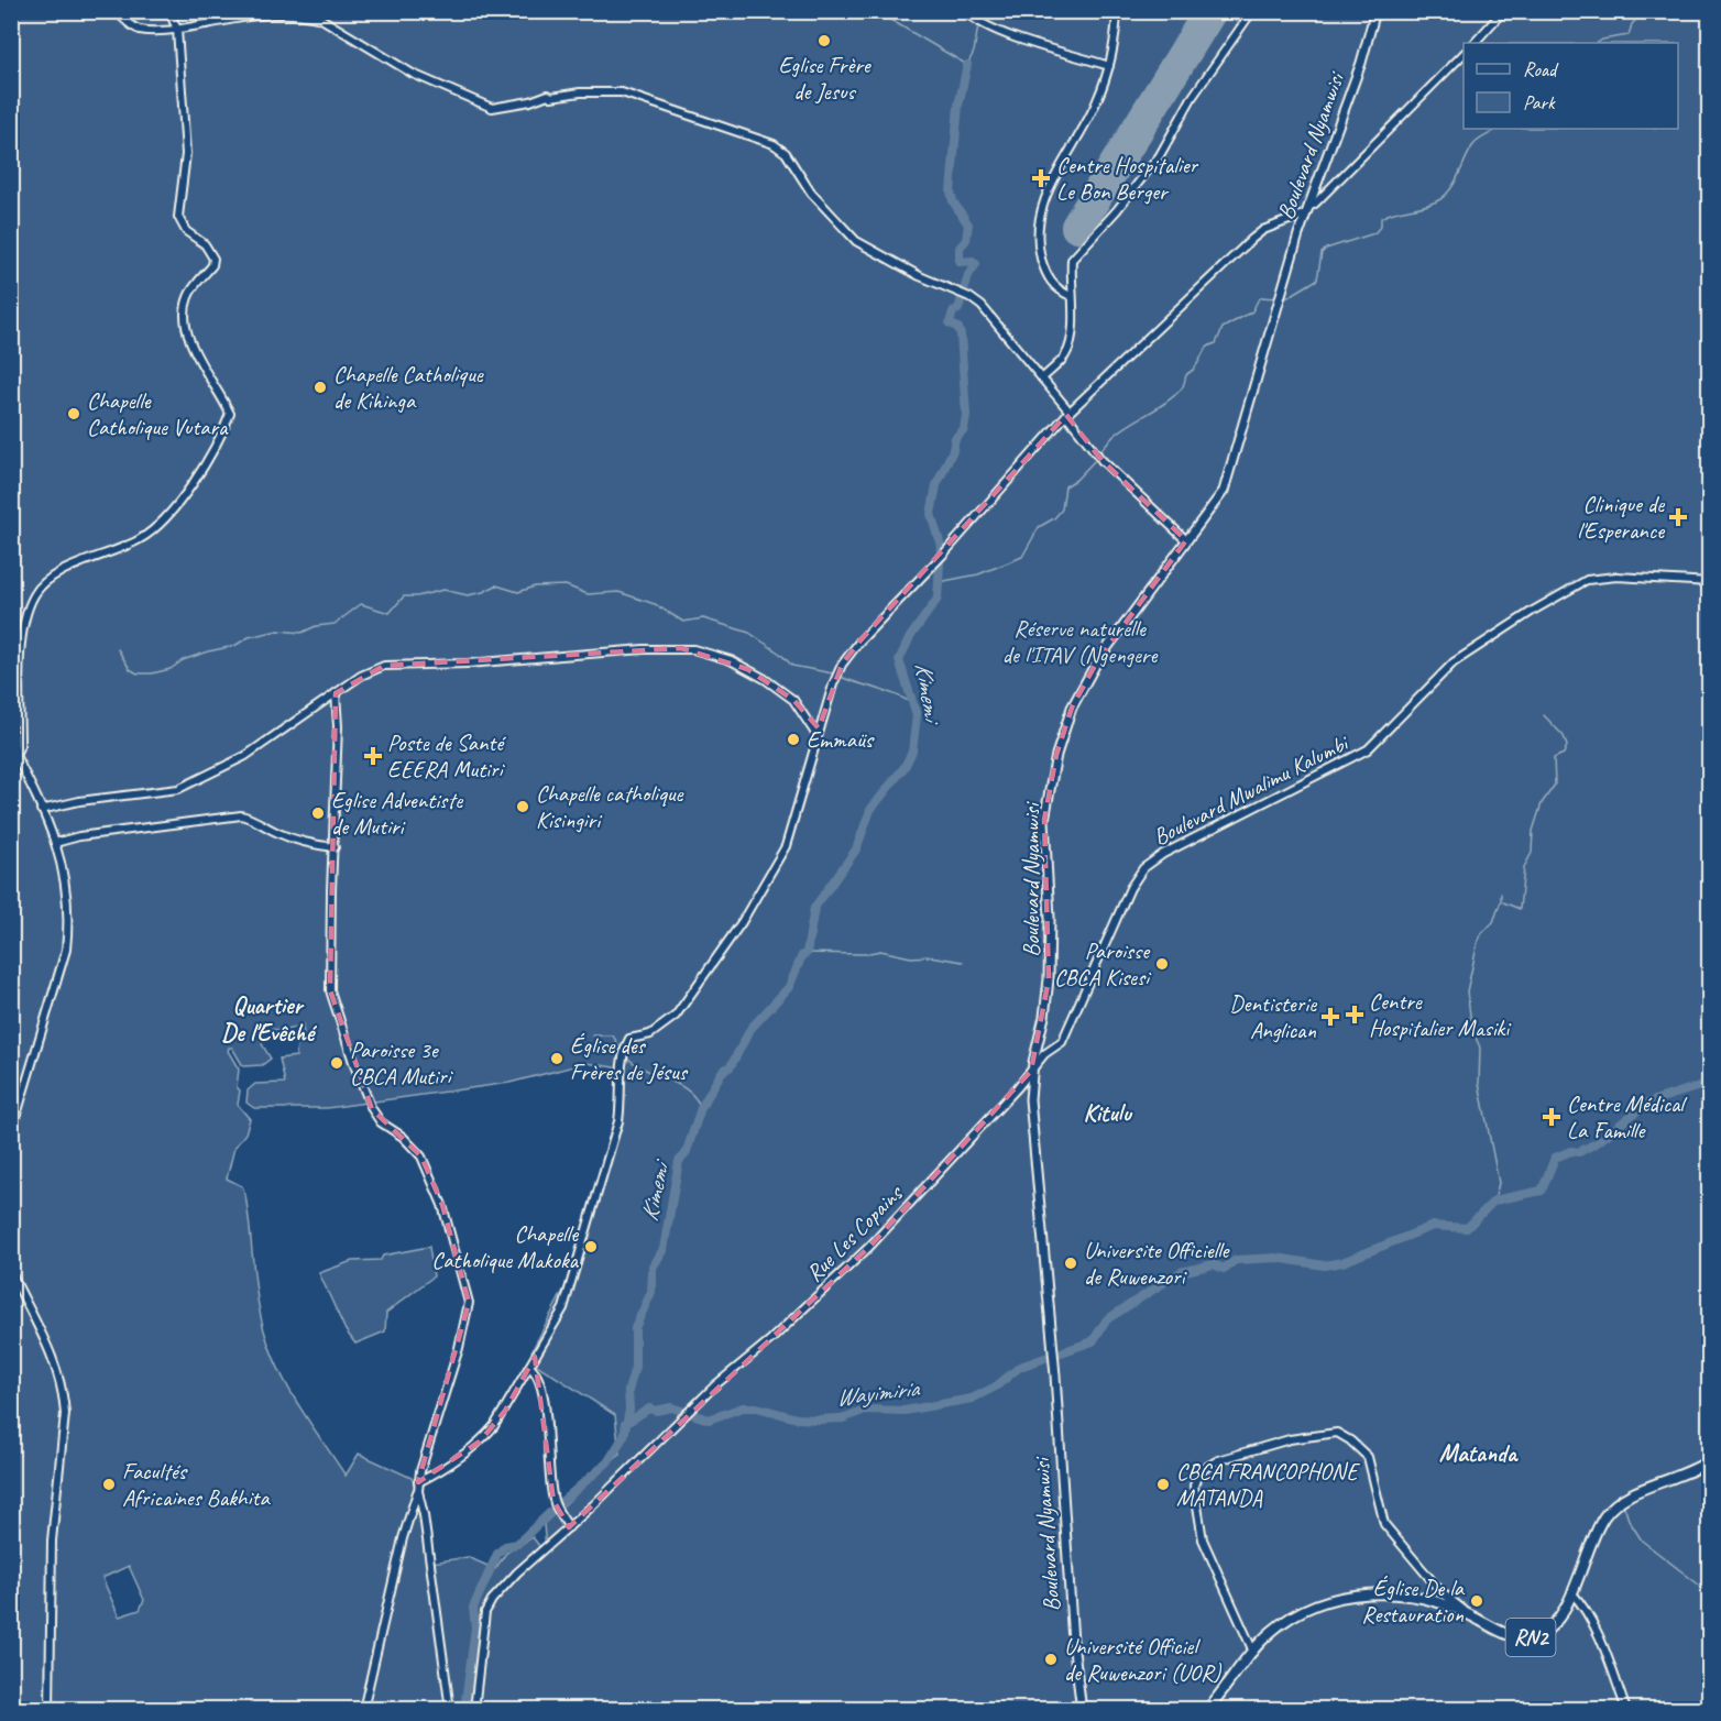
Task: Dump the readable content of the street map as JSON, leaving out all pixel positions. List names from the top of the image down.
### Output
{
  "streets": {
    "highway": ["RN2"],
    "main road": ["Boulevard Nyamwisi"],
    "street": ["Boulevard Mwalimu Kalumbi", "Rue Les Copains"]
  },
  "crossings": [
    ["Boulevard Nyamwisi", "Boulevard Mwalimu Kalumbi"],
    ["Boulevard Nyamwisi", "Rue Les Copains"],
    ["Boulevard Mwalimu Kalumbi", "Rue Les Copains"]
  ],
  "districts": ["Quartier De l'Evêché", "Kitulu", "Matanda"],
  "water": ["Kimemi", "Wayimiria"],
  "parks": ["Réserve naturelle de l'ITAV (Ngengere"],
  "places": {
    "other": [
      "Eglise Frère de Jesus",
      "Chapelle Catholique de Kihinga",
      "Chapelle Catholique Vutara",
      "Emmaüs",
      "Chapelle catholique Kisingiri",
      "Eglise Adventiste de Mutiri",
      "Paroisse CBCA Kisesi",
      "Église des Frères de Jésus",
      "Paroisse 3e CBCA Mutiri",
      "Chapelle Catholique Makoka",
      "Universite Officielle de Ruwenzori",
      "Facultés Africaines Bakhita",
      "CBCA FRANCOPHONE MATANDA",
      "Église De la Restauration",
      "Université Officiel de Ruwenzori (UOR)"
    ],
    "health": [
      "Centre Hospitalier Le Bon Berger",
      "Clinique de l'Esperance",
      "Poste de Santé EEERA Mutiri",
      "Centre Hospitalier Masiki",
      "Dentisterie Anglican",
      "Centre Médical La Famille"
    ]
  },
  "legend": ["Road", "Park"]
}
